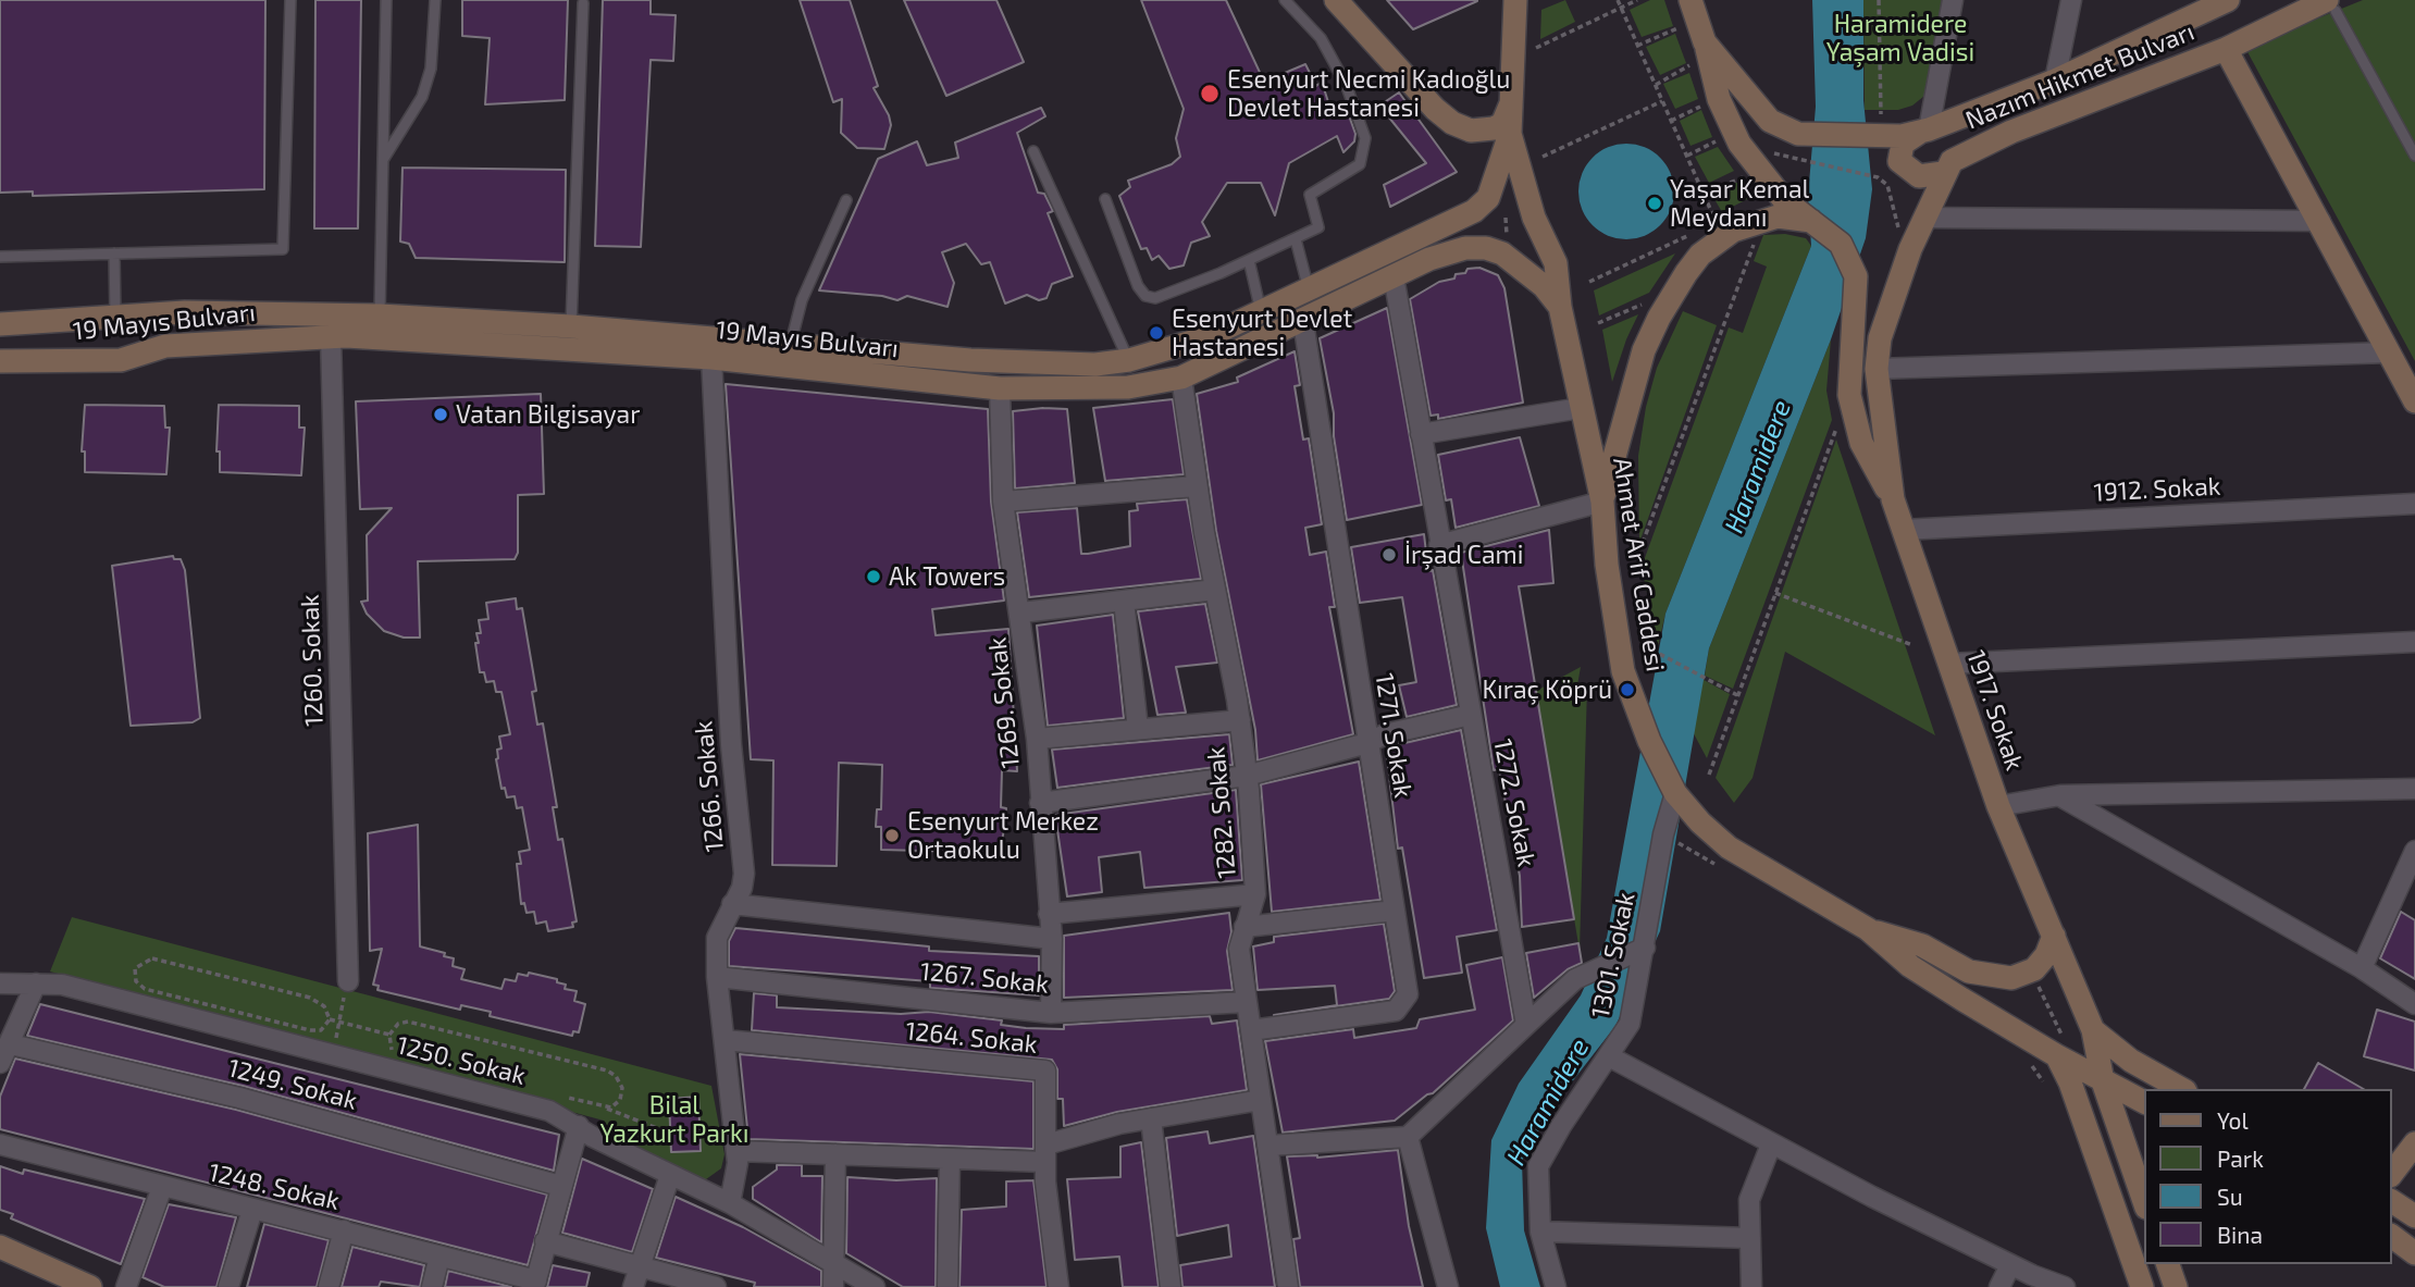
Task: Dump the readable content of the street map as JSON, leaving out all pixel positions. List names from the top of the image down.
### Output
{
  "streets": {
    "main road": [
      "Nazım Hikmet Bulvarı",
      "19 Mayıs Bulvarı",
      "Ahmet Arif Caddesi",
      "1917. Sokak"
    ],
    "street": [
      "1912. Sokak",
      "1260. Sokak",
      "1269. Sokak",
      "1271. Sokak",
      "1266. Sokak",
      "1272. Sokak",
      "1282. Sokak",
      "1301. Sokak",
      "1267. Sokak",
      "1264. Sokak",
      "1250. Sokak",
      "1249. Sokak",
      "1248. Sokak"
    ]
  },
  "crossings": [
    ["Nazım Hikmet Bulvarı", "1917. Sokak"],
    ["19 Mayıs Bulvarı", "Ahmet Arif Caddesi"],
    ["19 Mayıs Bulvarı", "1260. Sokak"],
    ["19 Mayıs Bulvarı", "1269. Sokak"],
    ["19 Mayıs Bulvarı", "1271. Sokak"],
    ["19 Mayıs Bulvarı", "1266. Sokak"],
    ["19 Mayıs Bulvarı", "1272. Sokak"],
    ["19 Mayıs Bulvarı", "1282. Sokak"],
    ["1912. Sokak", "1917. Sokak"],
    ["Ahmet Arif Caddesi", "1917. Sokak"],
    ["Ahmet Arif Caddesi", "1301. Sokak"],
    ["1269. Sokak", "1267. Sokak"],
    ["1271. Sokak", "1282. Sokak"],
    ["1266. Sokak", "1267. Sokak"],
    ["1266. Sokak", "1264. Sokak"],
    ["1266. Sokak", "1250. Sokak"],
    ["1282. Sokak", "1267. Sokak"]
  ],
  "water": ["Haramidere"],
  "parks": ["Haramidere Yaşam Vadisi", "Bilal Yazkurt Parkı"],
  "places": [
    "Esenyurt Necmi Kadıoğlu Devlet Hastanesi",
    "Yaşar Kemal Meydanı",
    "Esenyurt Devlet Hastanesi",
    "Vatan Bilgisayar",
    "İrşad Cami",
    "Ak Towers",
    "Kıraç Köprü",
    "Esenyurt Merkez Ortaokulu"
  ],
  "legend": [
    "Yol",
    "Park",
    "Su",
    "Bina"
  ]
}
